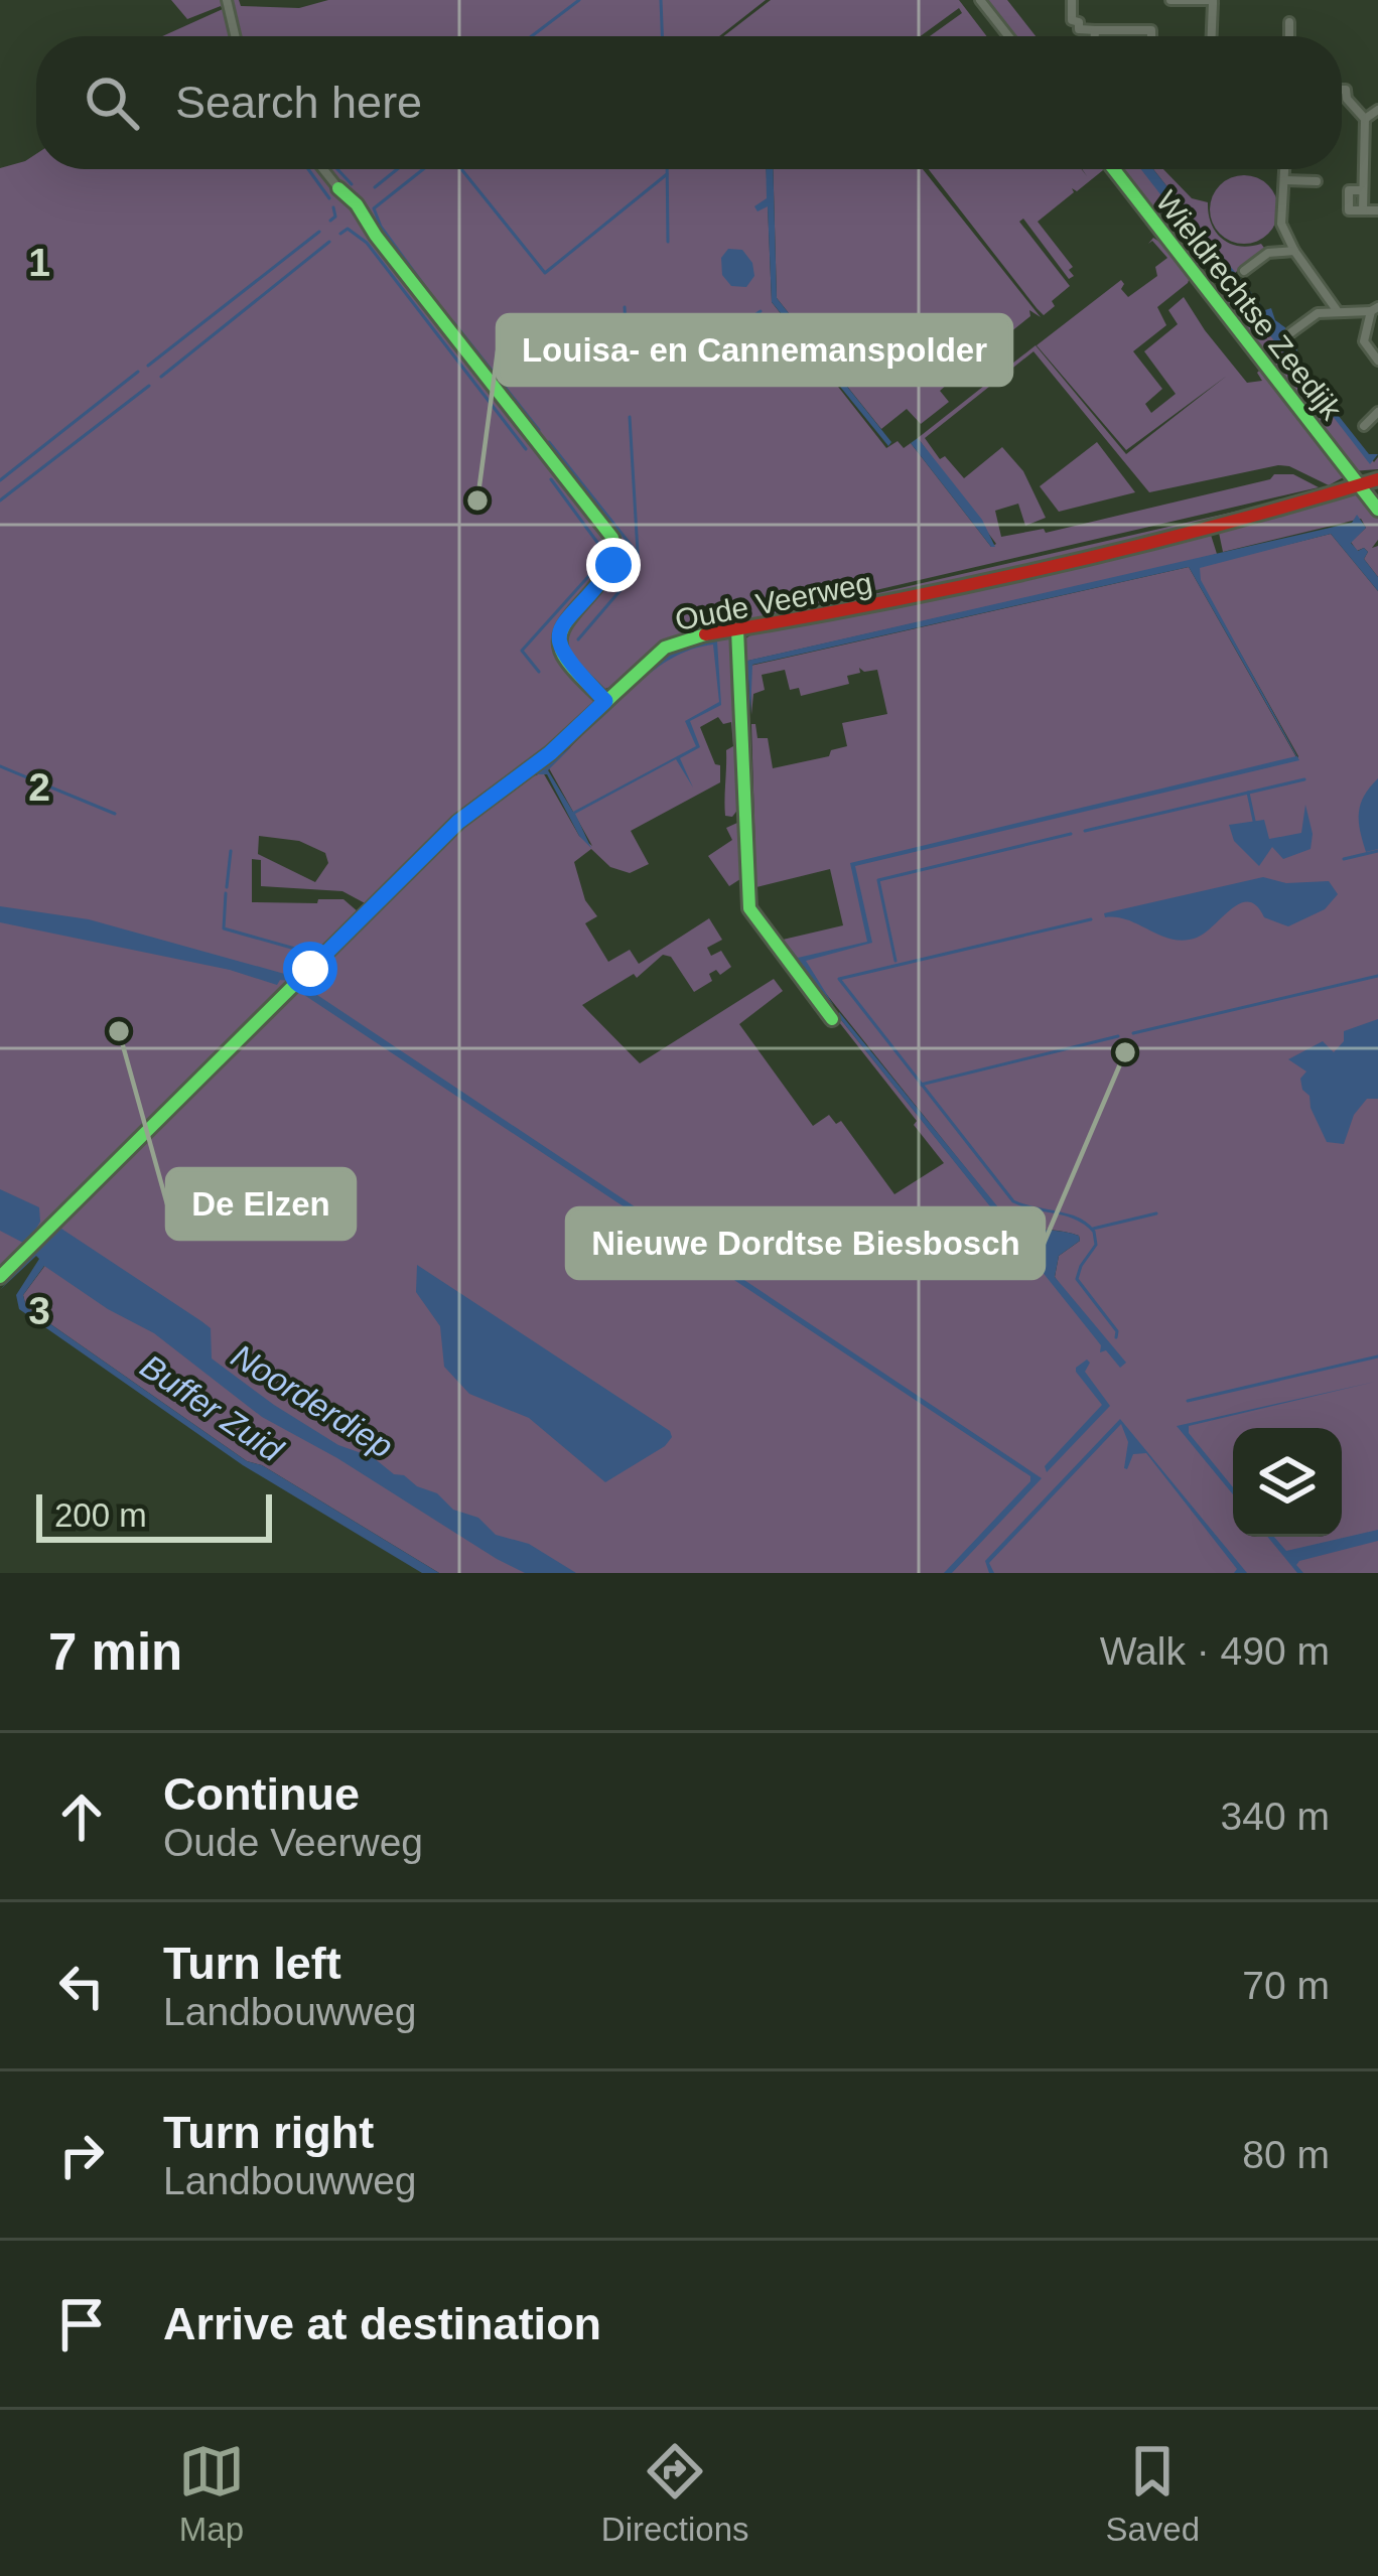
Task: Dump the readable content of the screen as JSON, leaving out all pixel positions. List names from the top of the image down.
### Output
{
  "streets": {
    "street": ["Wieldrechtse Zeedijk", "Oude Veerweg"]
  },
  "crossings": [
    ["Wieldrechtse Zeedijk", "Oude Veerweg"]
  ],
  "water": ["Noorderdiep", "Buffer Zuid"],
  "places": ["Louisa- en Cannemanspolder", "De Elzen", "Nieuwe Dordtse Biesbosch"],
  "scale_bar": "200 m",
  "page": {
    "search": "Search here",
    "scale": "200 m",
    "heading": ["7 min", "Walk · 490 m"],
    "list": [
      ["Continue", "Oude Veerweg", "340 m"],
      ["Turn left", "Landbouwweg", "70 m"],
      ["Turn right", "Landbouwweg", "80 m"],
      "Arrive at destination"
    ],
    "nav": ["Map", "Directions", "Saved"]
  },
  "grid": {
    "rows": ["1", "2", "3"]
  }
}
